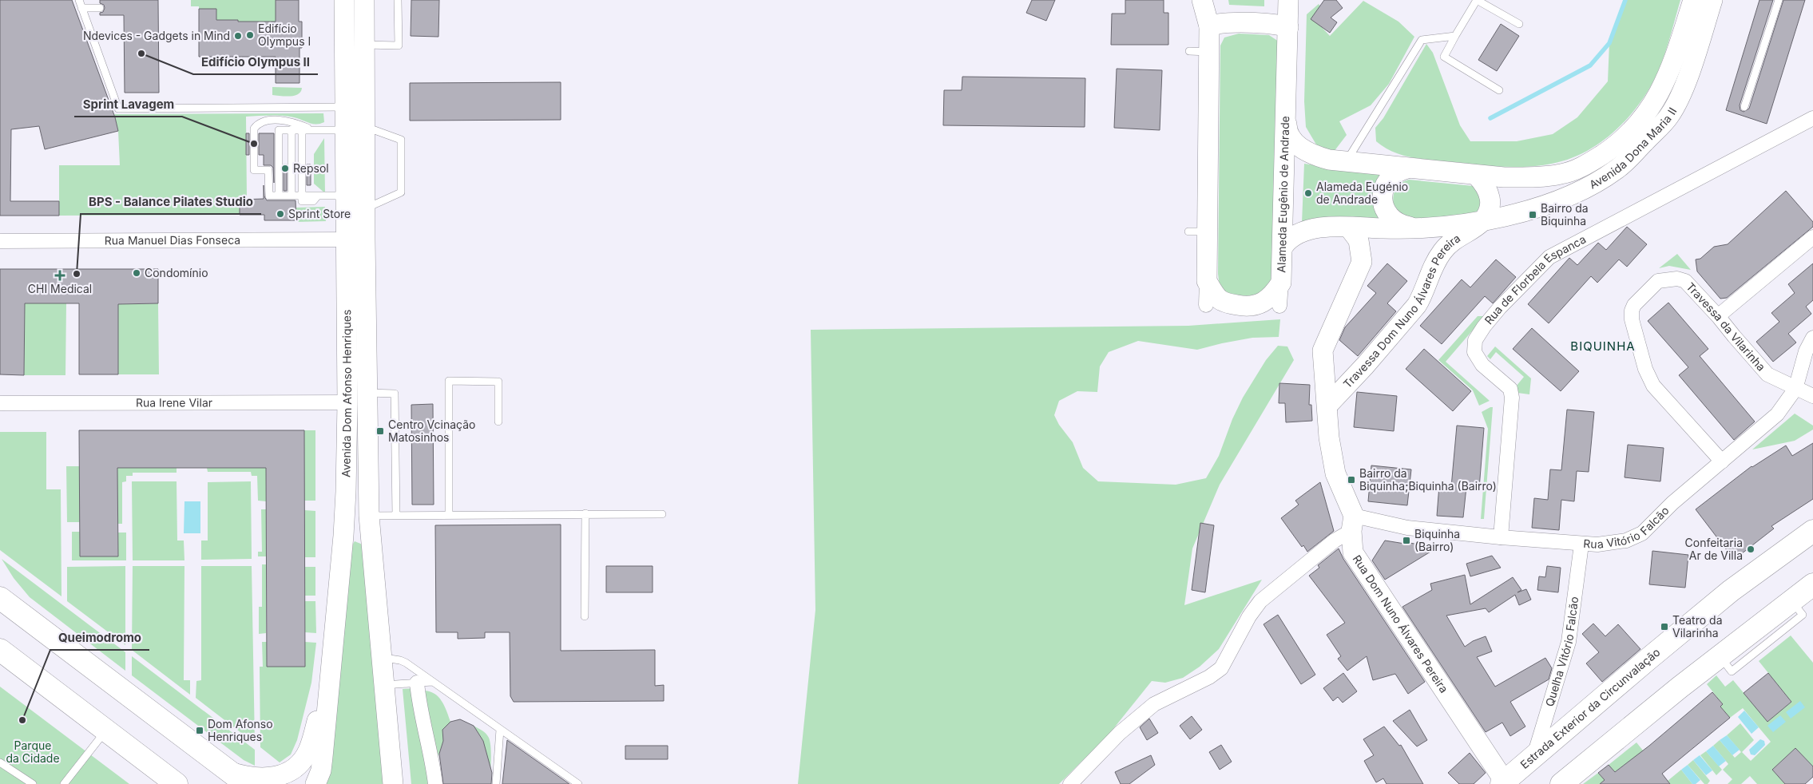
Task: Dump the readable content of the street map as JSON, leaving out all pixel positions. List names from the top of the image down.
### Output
{
  "streets": {
    "main road": ["Estrada Exterior da Circunvalação"],
    "street": [
      "Avenida Dona Maria II",
      "Alameda Eugênio de Andrade",
      "Rua Manuel Dias Fonseca",
      "Rua de Florbela Espanca",
      "Travessa Dom Nuno Álvares Pereira",
      "Travessa da Vilarinha",
      "Avenida Dom Afonso Henriques",
      "Rua Irene Vilar",
      "Rua Vitório Falcão",
      "Rua Dom Nuno Álvares Pereira",
      "Quelha Vitório Falcão"
    ]
  },
  "crossings": [
    ["Avenida Dona Maria II", "Alameda Eugênio de Andrade"],
    ["Avenida Dona Maria II", "Travessa Dom Nuno Álvares Pereira"],
    ["Avenida Dona Maria II", "Rua Dom Nuno Álvares Pereira"],
    ["Rua Manuel Dias Fonseca", "Avenida Dom Afonso Henriques"],
    ["Rua de Florbela Espanca", "Rua Vitório Falcão"],
    ["Travessa Dom Nuno Álvares Pereira", "Rua Dom Nuno Álvares Pereira"],
    ["Travessa da Vilarinha", "Rua Vitório Falcão"],
    ["Avenida Dom Afonso Henriques", "Rua Irene Vilar"],
    ["Rua Vitório Falcão", "Rua Dom Nuno Álvares Pereira"],
    ["Rua Vitório Falcão", "Quelha Vitório Falcão"],
    ["Rua Dom Nuno Álvares Pereira", "Estrada Exterior da Circunvalação"],
    ["Quelha Vitório Falcão", "Estrada Exterior da Circunvalação"]
  ],
  "districts": ["BIQUINHA"],
  "parks": ["Parque da Cidade"],
  "places": {
    "other": [
      "Edifício Olympus I",
      "Ndevices - Gadgets in Mind",
      "Edifício Olympus II",
      "Sprint Lavagem",
      "Repsol",
      "Alameda Eugénio de Andrade",
      "Sprint Store",
      "Condomínio",
      "BPS - Balance Pilates Studio",
      "Confeitaria Ar de Villa",
      "Queimodromo"
    ],
    "transit": [
      "Bairro da Biquinha",
      "Centro Vcinação Matosinhos",
      "Bairro da Biquinha;Biquinha (Bairro)",
      "Biquinha (Bairro)",
      "Teatro da Vilarinha",
      "Dom Afonso Henriques"
    ],
    "health": ["CHI Medical"]
  }
}
